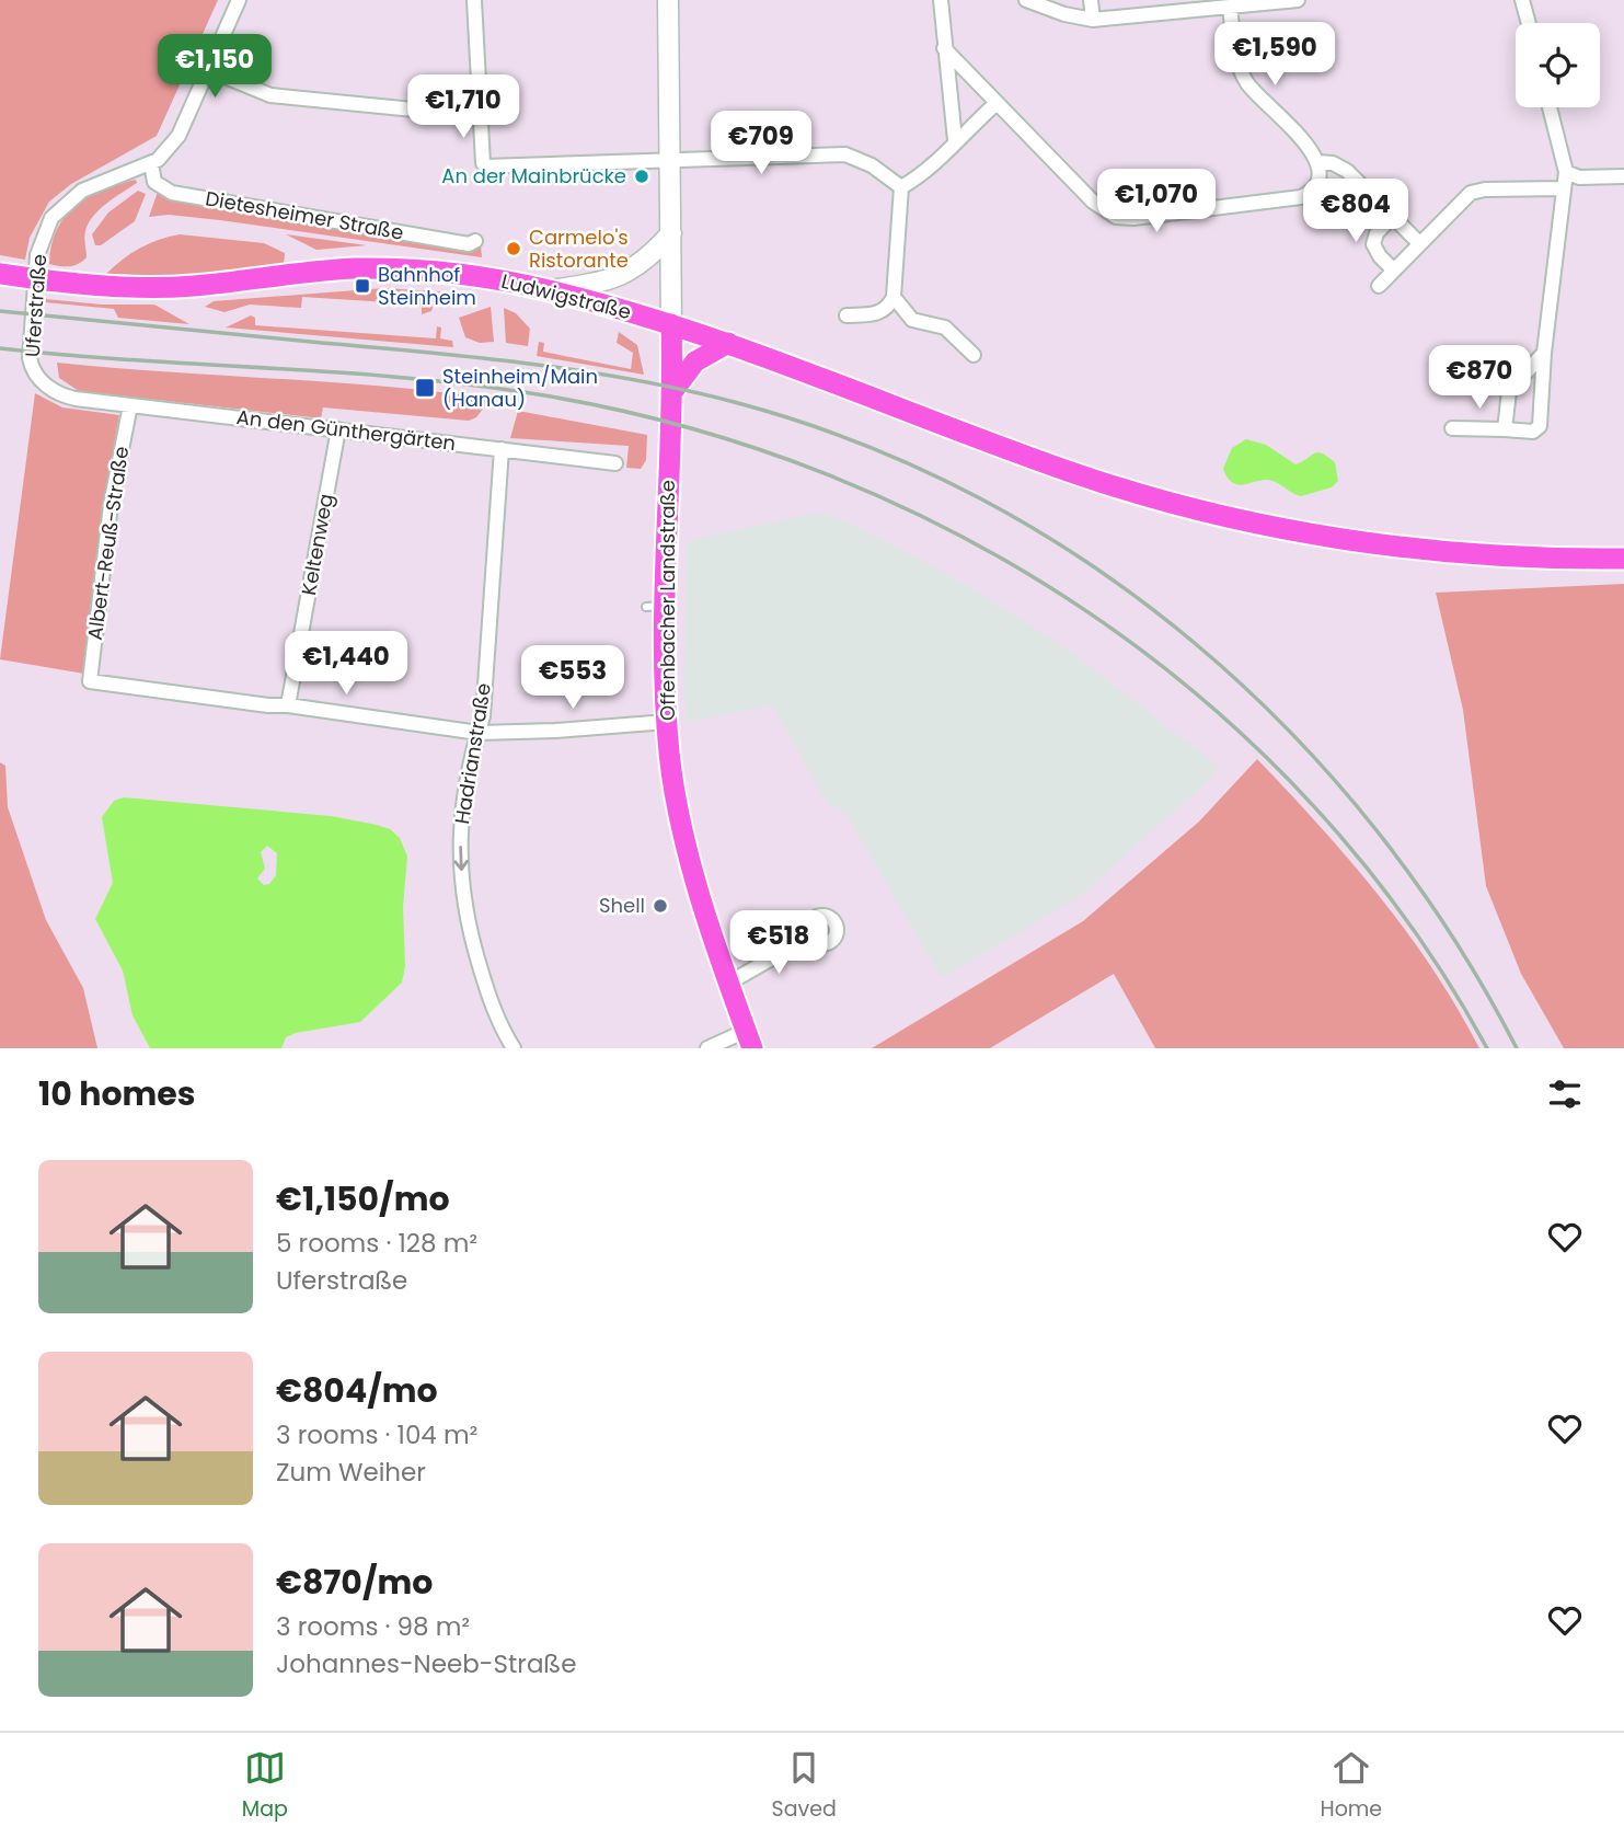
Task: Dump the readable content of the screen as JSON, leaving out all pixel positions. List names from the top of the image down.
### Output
{
  "streets": {
    "main road": ["Ludwigstraße", "Offenbacher Landstraße"],
    "street": [
      "Dietesheimer Straße",
      "Uferstraße",
      "An den Günthergärten",
      "Albert-Reuß-Straße",
      "Keltenweg",
      "Hadrianstraße"
    ]
  },
  "crossings": [
    ["Dietesheimer Straße", "Uferstraße"],
    ["Ludwigstraße", "Offenbacher Landstraße"],
    ["Uferstraße", "An den Günthergärten"],
    ["An den Günthergärten", "Albert-Reuß-Straße"],
    ["An den Günthergärten", "Keltenweg"],
    ["An den Günthergärten", "Hadrianstraße"],
    ["Albert-Reuß-Straße", "Keltenweg"]
  ],
  "one_way": ["Hadrianstraße"],
  "places": {
    "other": ["An der Mainbrücke", "Carmelo's Ristorante", "Shell"],
    "transit": ["Bahnhof Steinheim", "Steinheim/Main (Hanau)"]
  },
  "page": {
    "price": [
      "€1,590",
      "€1,150",
      "€1,710",
      "€709",
      "€1,070",
      "€804",
      "€870",
      "€1,440",
      "€553",
      "€518"
    ],
    "heading": "10 homes",
    "list": [
      {
        "name": "€1,150/mo",
        "note": "5 rooms · 128 m² · Uferstraße"
      },
      {
        "name": "€804/mo",
        "note": "3 rooms · 104 m² · Zum Weiher"
      },
      {
        "name": "€870/mo",
        "note": "3 rooms · 98 m² · Johannes-Neeb-Straße"
      }
    ],
    "tabs": ["Map", "Saved", "Home"]
  }
}
